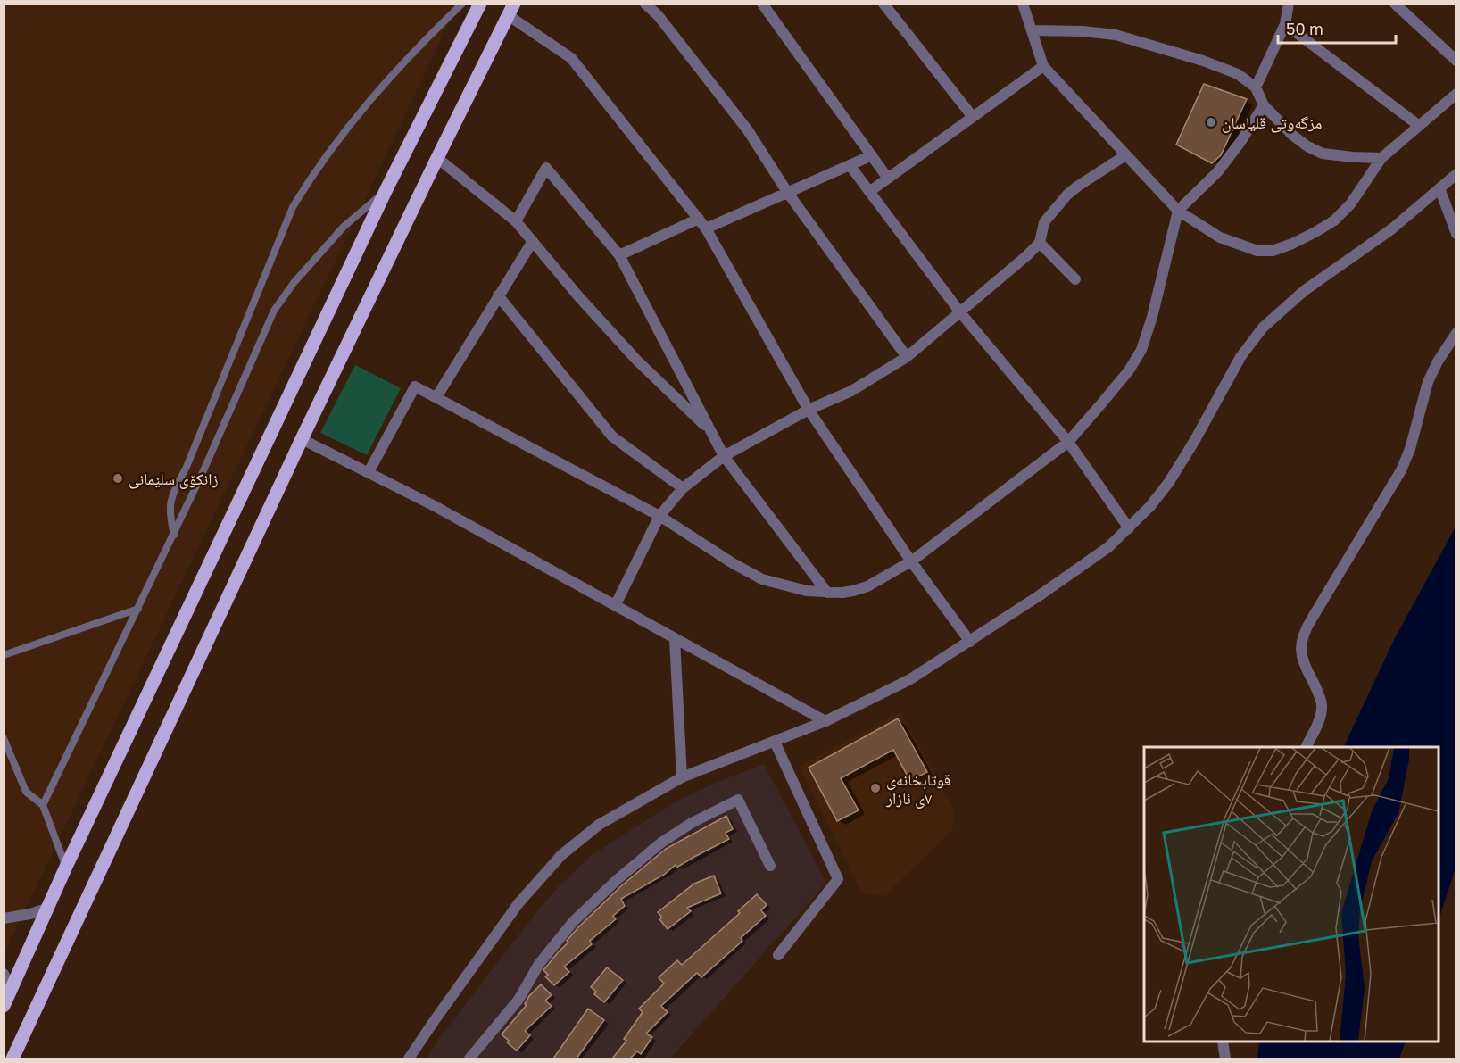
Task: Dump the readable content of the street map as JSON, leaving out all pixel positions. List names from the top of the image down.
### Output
{
  "places": ["مزگەوتی قلیاسان", "زانکۆی سلێمانی", "قوتابخانەی ٧ی ئازار"],
  "scale_bar": "50 m"
}
